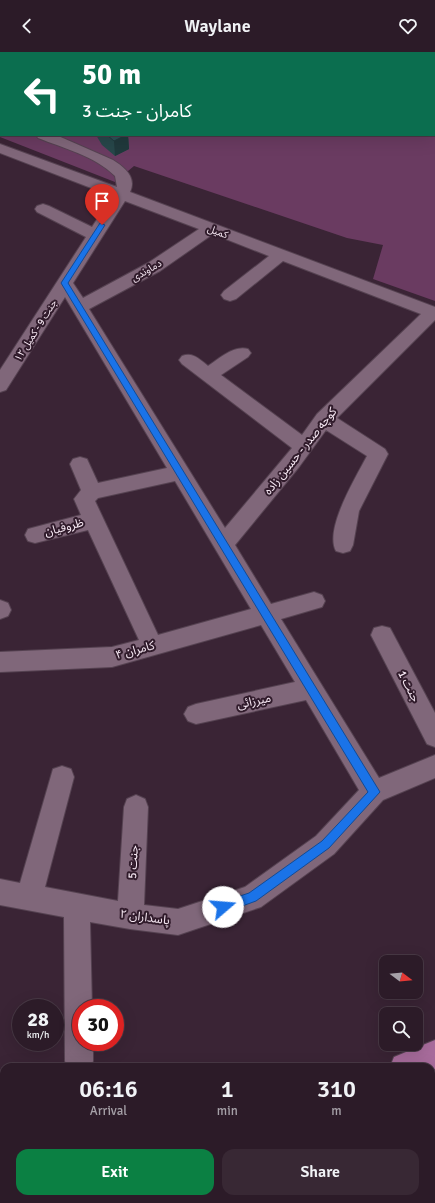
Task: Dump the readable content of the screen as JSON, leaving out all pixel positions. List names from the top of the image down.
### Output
{
  "streets": {
    "street": [
      "کمیل",
      "دماوندی",
      "جنت 9 - کمیل ۱۲",
      "کوچه صدر - حسین زاده",
      "ظروفیان",
      "کامران ۴",
      "جنت 1",
      "میرزائی",
      "جنت 5",
      "پاسداران ۲"
    ]
  },
  "crossings": [
    ["کمیل", "دماوندی"],
    ["کمیل", "جنت 9 - کمیل ۱۲"],
    ["کمیل", "کوچه صدر - حسین زاده"],
    ["جنت 5", "پاسداران ۲"]
  ],
  "north": "right",
  "page": {
    "header": "Waylane",
    "turn": ["50 m", "کامران - جنت 3"],
    "speed": "28 km/h",
    "limit": "30",
    "eta": [
      "06:16",
      "Arrival",
      "1",
      "min",
      "310",
      "m"
    ],
    "buttons": ["Exit", "Share"]
  }
}
